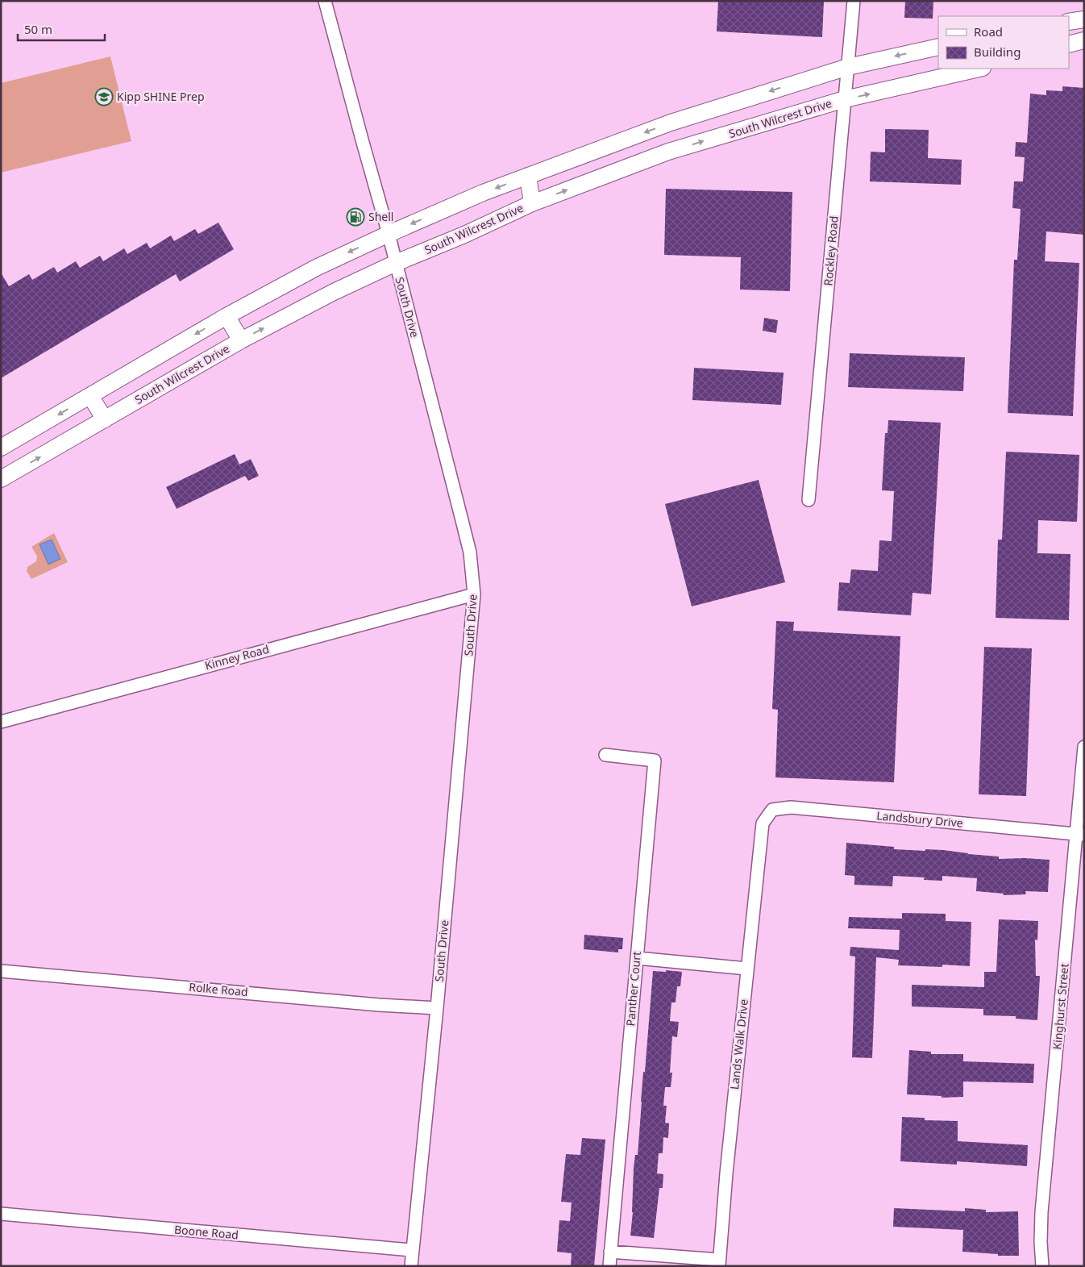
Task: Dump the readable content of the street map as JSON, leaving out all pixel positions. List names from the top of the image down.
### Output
{
  "streets": {
    "main road": ["South Wilcrest Drive"],
    "street": [
      "Rockley Road",
      "South Drive",
      "Kinney Road",
      "Landsbury Drive",
      "Panther Court",
      "Rolke Road",
      "Kinghurst Street",
      "Lands Walk Drive",
      "Boone Road"
    ]
  },
  "crossings": [
    ["South Wilcrest Drive", "Rockley Road"],
    ["South Wilcrest Drive", "South Drive"],
    ["South Drive", "Kinney Road"],
    ["South Drive", "Rolke Road"],
    ["South Drive", "Boone Road"],
    ["Landsbury Drive", "Kinghurst Street"],
    ["Landsbury Drive", "Lands Walk Drive"]
  ],
  "places": {
    "school or university": ["Kipp SHINE Prep"],
    "fuel station": ["Shell"]
  },
  "legend": ["Road", "Building"],
  "scale_bar": "50 m"
}
